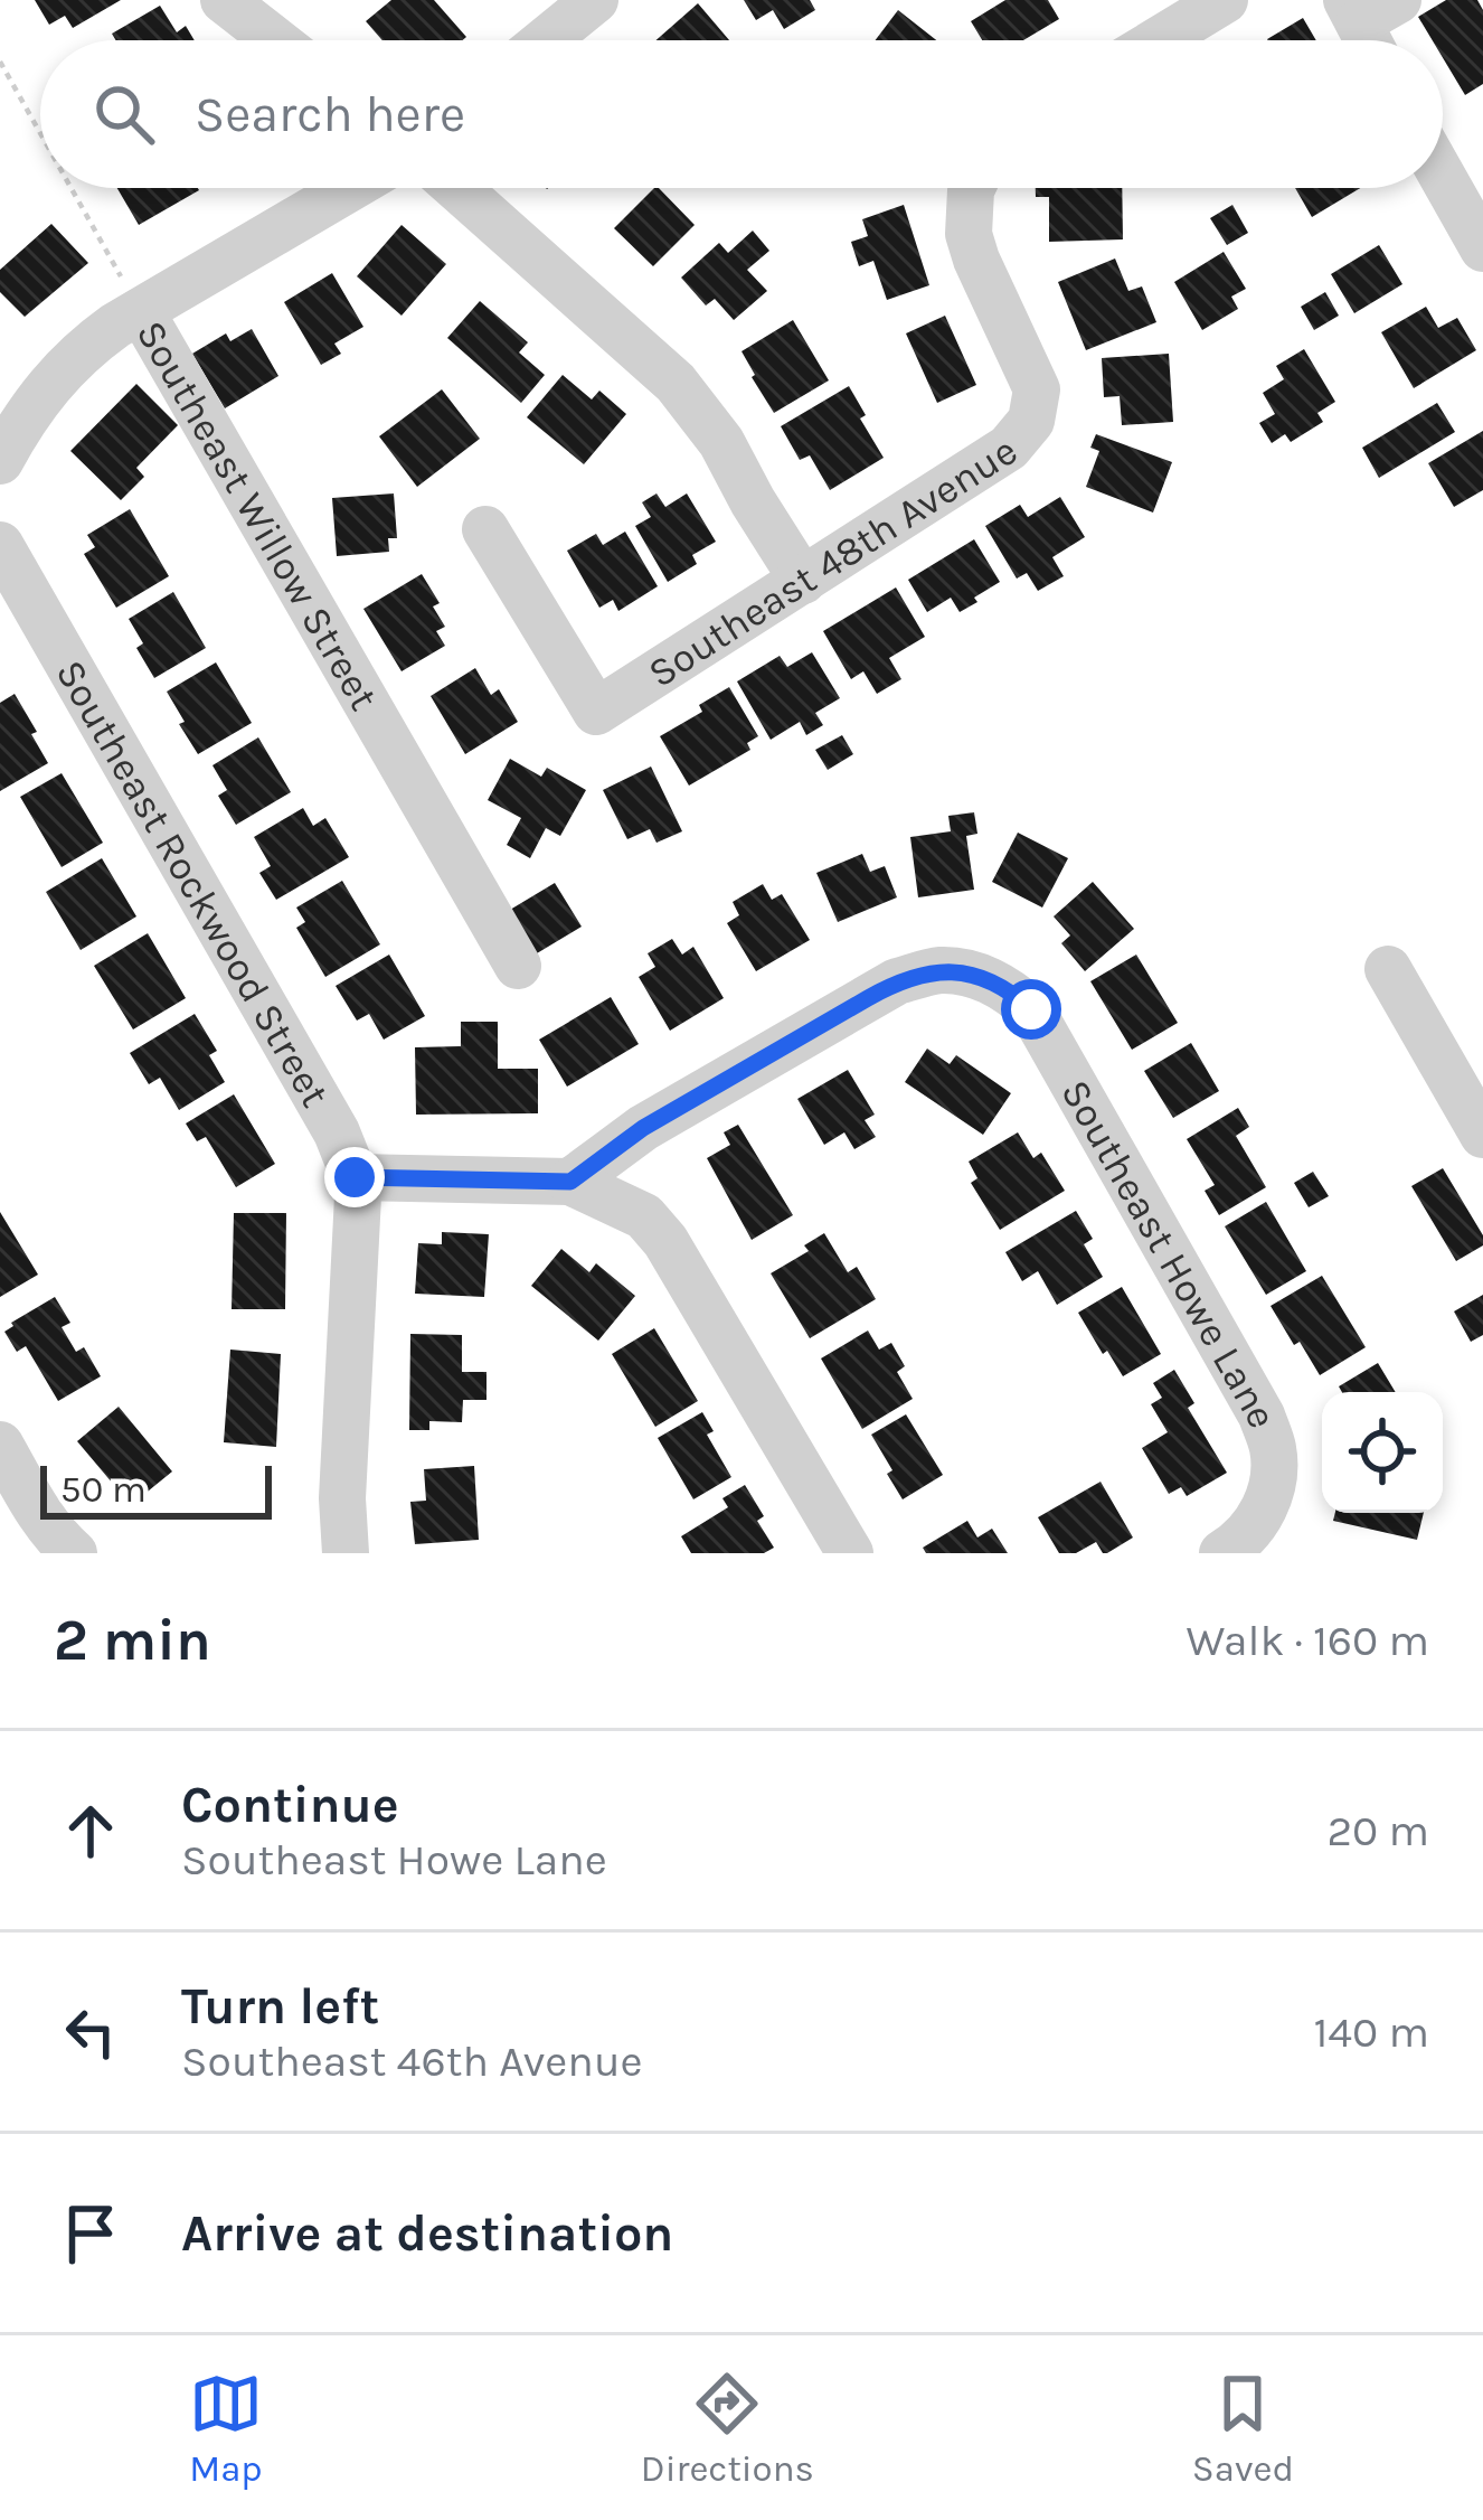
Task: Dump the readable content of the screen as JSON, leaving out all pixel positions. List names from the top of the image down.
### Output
{
  "streets": {
    "street": [
      "Southeast Willow Street",
      "Southeast 48th Avenue",
      "Southeast Rockwood Street",
      "Southeast Howe Lane"
    ]
  },
  "scale_bar": "50 m",
  "page": {
    "search": "Search here",
    "scale": "50 m",
    "heading": ["2 min", "Walk · 160 m"],
    "list": [
      ["Continue", "Southeast Howe Lane", "20 m"],
      ["Turn left", "Southeast 46th Avenue", "140 m"],
      "Arrive at destination"
    ],
    "nav": ["Map", "Directions", "Saved"]
  }
}
